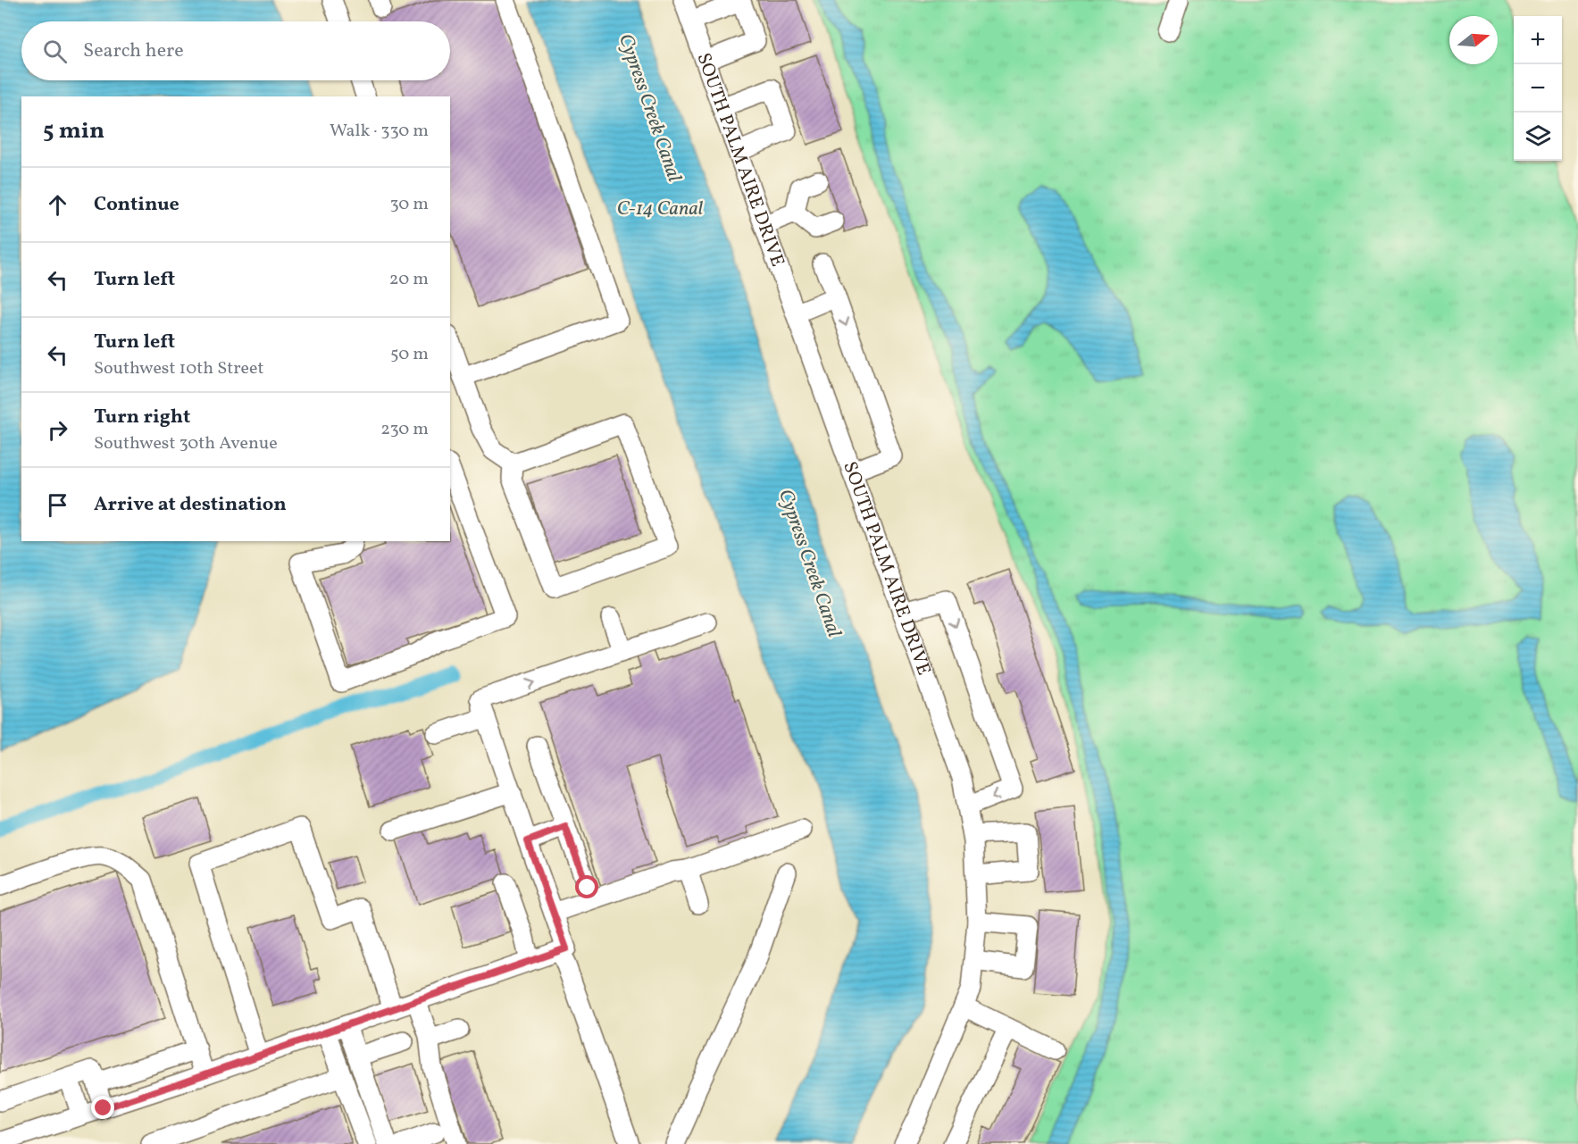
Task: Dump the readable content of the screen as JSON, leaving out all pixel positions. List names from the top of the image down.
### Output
{
  "streets": {
    "street": ["SOUTH PALM AIRE DRIVE"]
  },
  "water": ["Cypress Creek Canal", "C-14 Canal"],
  "north": "right",
  "page": {
    "map_buttons": ["+", "−"],
    "search": "Search here",
    "heading": ["5 min", "Walk · 330 m"],
    "list": [
      ["Continue", "30 m"],
      ["Turn left", "20 m"],
      ["Turn left", "Southwest 10th Street", "50 m"],
      ["Turn right", "Southwest 30th Avenue", "230 m"],
      "Arrive at destination"
    ]
  }
}
